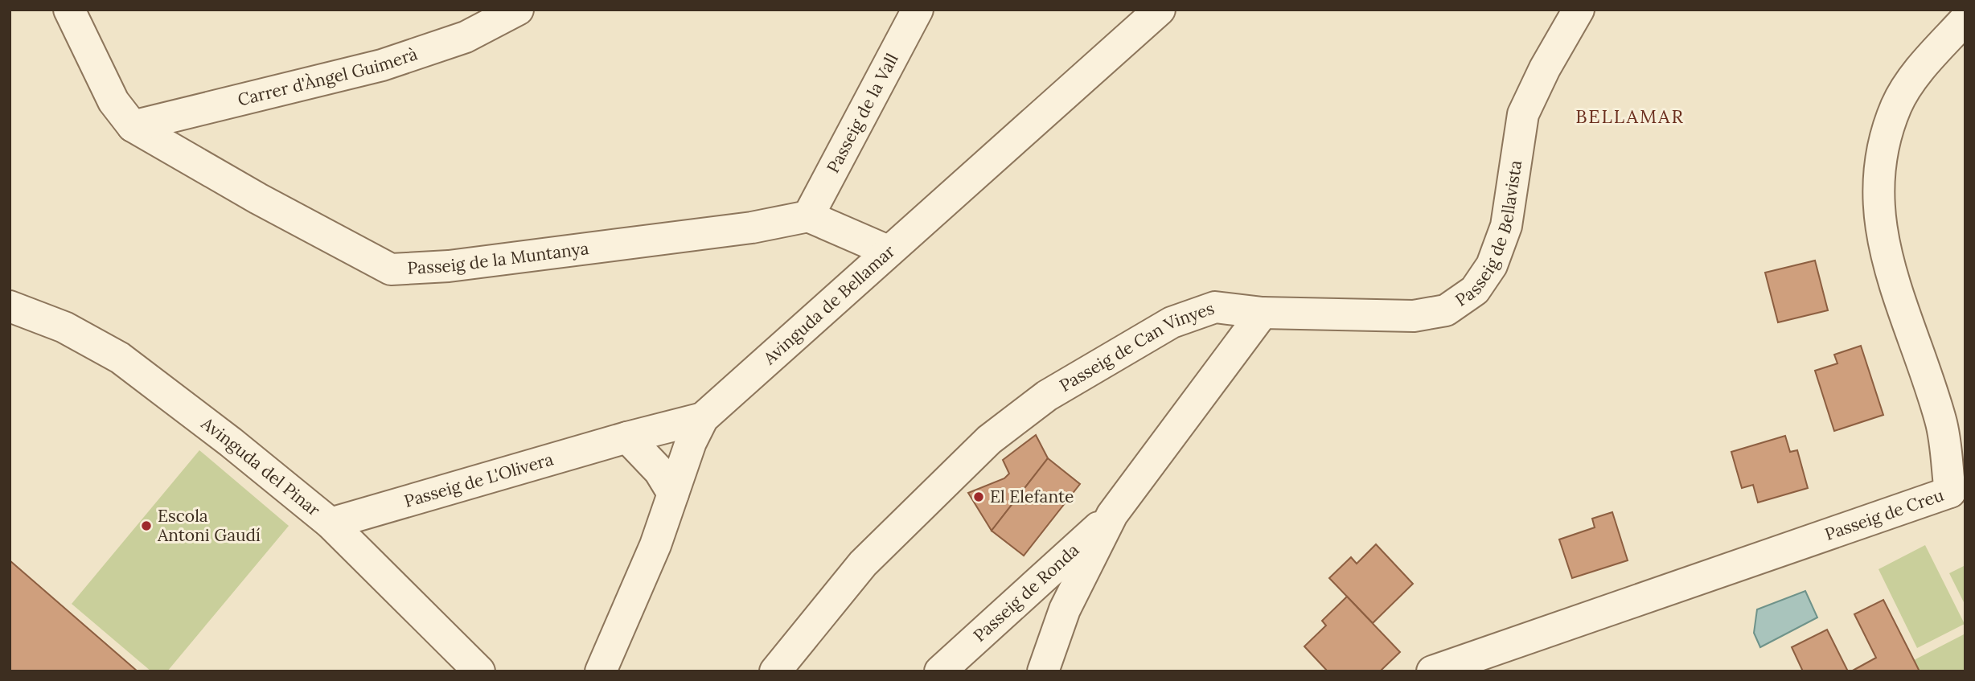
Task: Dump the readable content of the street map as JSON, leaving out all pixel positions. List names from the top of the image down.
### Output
{
  "streets": {
    "street": [
      "Carrer d'Àngel Guimerà",
      "Passeig de la Vall",
      "Passeig de Bellavista",
      "Passeig de la Muntanya",
      "Avinguda de Bellamar",
      "Passeig de Can Vinyes",
      "Avinguda del Pinar",
      "Passeig de L'Olivera",
      "Passeig de Creu",
      "Passeig de Ronda"
    ]
  },
  "crossings": [
    ["Carrer d'Àngel Guimerà", "Passeig de la Muntanya"],
    ["Passeig de la Vall", "Passeig de la Muntanya"],
    ["Passeig de Bellavista", "Passeig de Can Vinyes"],
    ["Avinguda de Bellamar", "Passeig de L'Olivera"],
    ["Avinguda del Pinar", "Passeig de L'Olivera"]
  ],
  "districts": ["BELLAMAR"],
  "places": ["El Elefante", "Escola Antoni Gaudí"]
}
